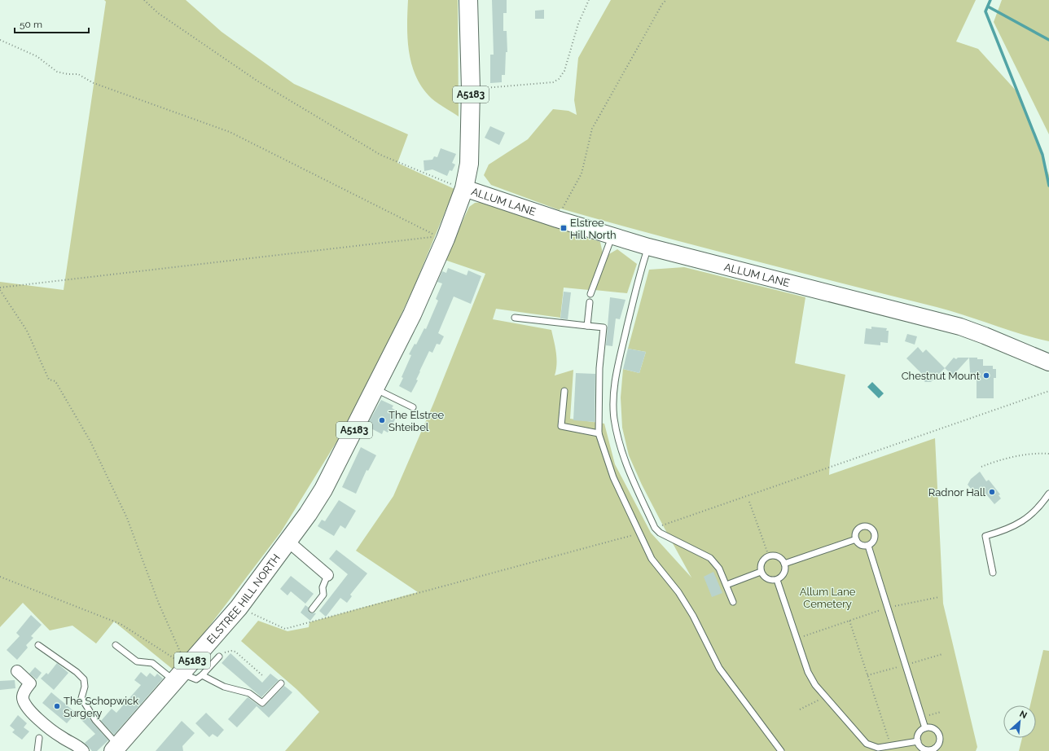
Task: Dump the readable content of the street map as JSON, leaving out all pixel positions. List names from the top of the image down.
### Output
{
  "streets": {
    "main road": ["A5183", "ALLUM LANE", "ELSTREE HILL NORTH"]
  },
  "crossings": [
    ["A5183", "ALLUM LANE"],
    ["A5183", "ELSTREE HILL NORTH"],
    ["ALLUM LANE", "ELSTREE HILL NORTH"]
  ],
  "parks": ["Allum Lane Cemetery"],
  "places": {
    "transit": ["Elstree Hill North"],
    "other": [
      "Chestnut Mount",
      "The Elstree Shteibel",
      "Radnor Hall",
      "The Schopwick Surgery"
    ]
  },
  "scale_bar": "50 m",
  "north": "top right"
}
